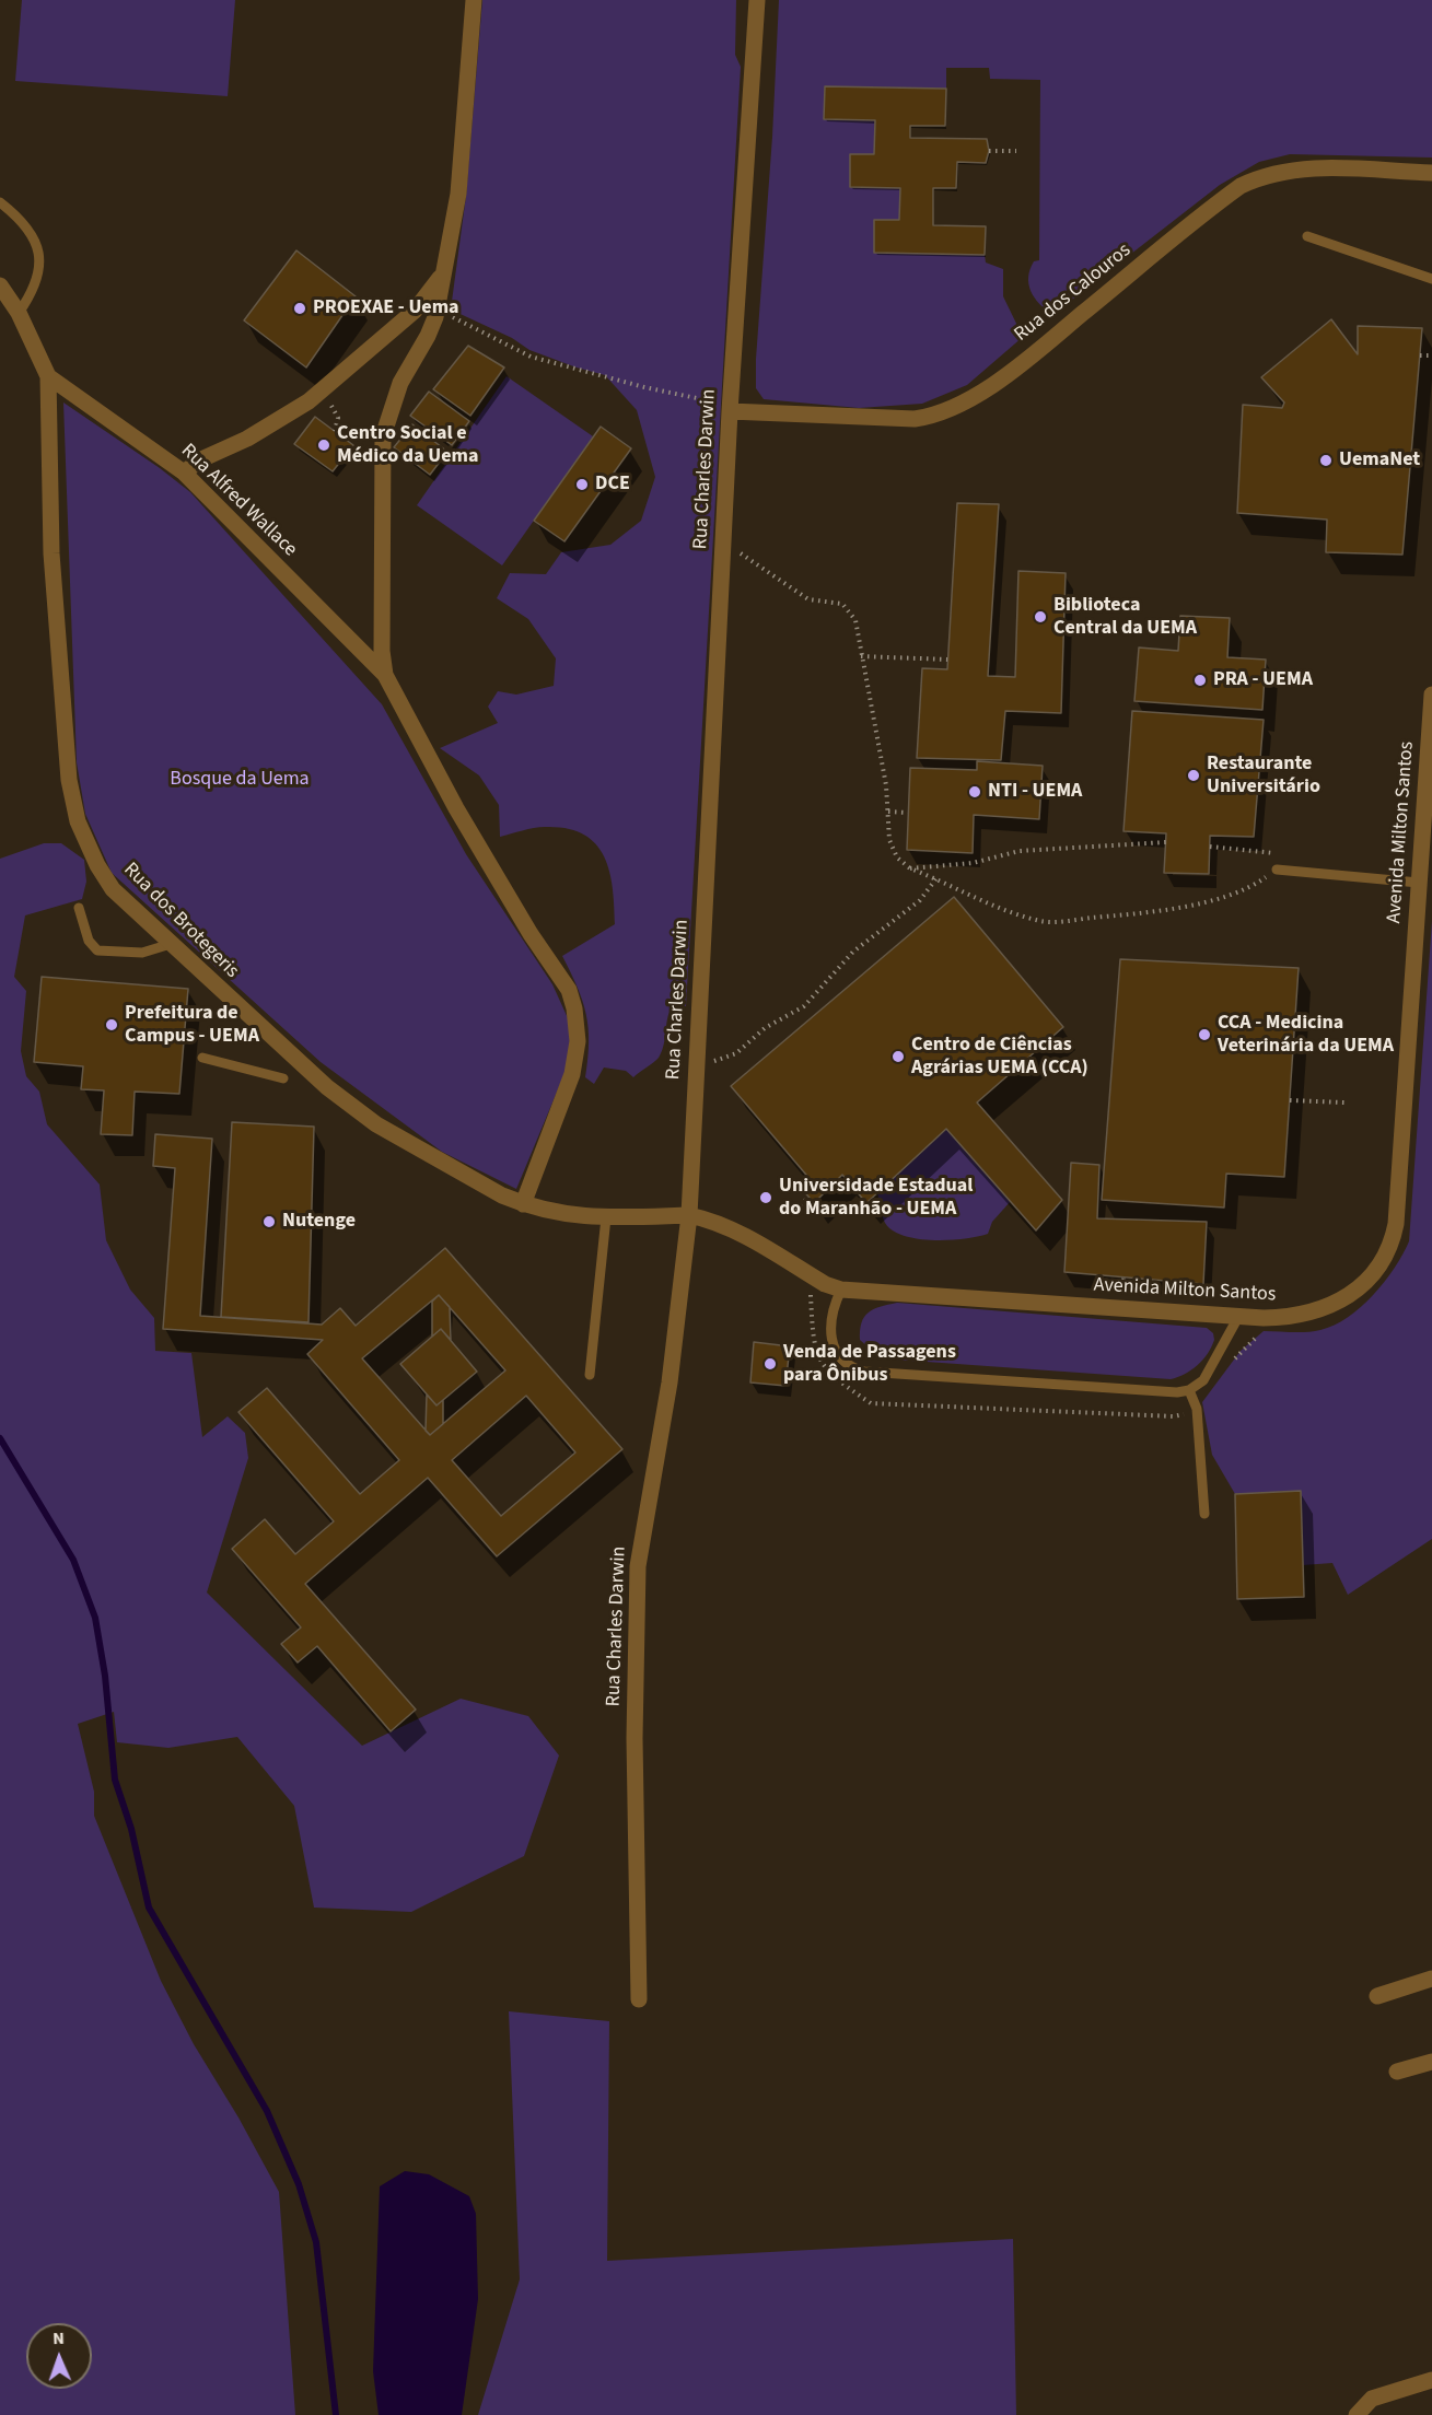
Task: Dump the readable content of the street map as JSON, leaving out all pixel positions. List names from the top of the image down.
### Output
{
  "streets": {
    "street": [
      "Rua dos Calouros",
      "Rua Charles Darwin",
      "Rua Alfred Wallace",
      "Avenida Milton Santos",
      "Rua dos Brotegeris"
    ]
  },
  "crossings": [
    ["Rua dos Calouros", "Rua Charles Darwin"],
    ["Rua Charles Darwin", "Avenida Milton Santos"],
    ["Rua Charles Darwin", "Rua dos Brotegeris"],
    ["Rua Alfred Wallace", "Rua dos Brotegeris"],
    ["Avenida Milton Santos", "Rua dos Brotegeris"]
  ],
  "parks": ["Bosque da Uema"],
  "places": [
    "PROEXAE - Uema",
    "Centro Social e Médico da Uema",
    "UemaNet",
    "DCE",
    "Biblioteca Central da UEMA",
    "PRA - UEMA",
    "Restaurante Universitário",
    "NTI - UEMA",
    "Prefeitura de Campus - UEMA",
    "CCA - Medicina Veterinária da UEMA",
    "Centro de Ciências Agrárias UEMA (CCA)",
    "Universidade Estadual do Maranhão - UEMA",
    "Nutenge",
    "Venda de Passagens para Ônibus"
  ],
  "north": "top"
}
